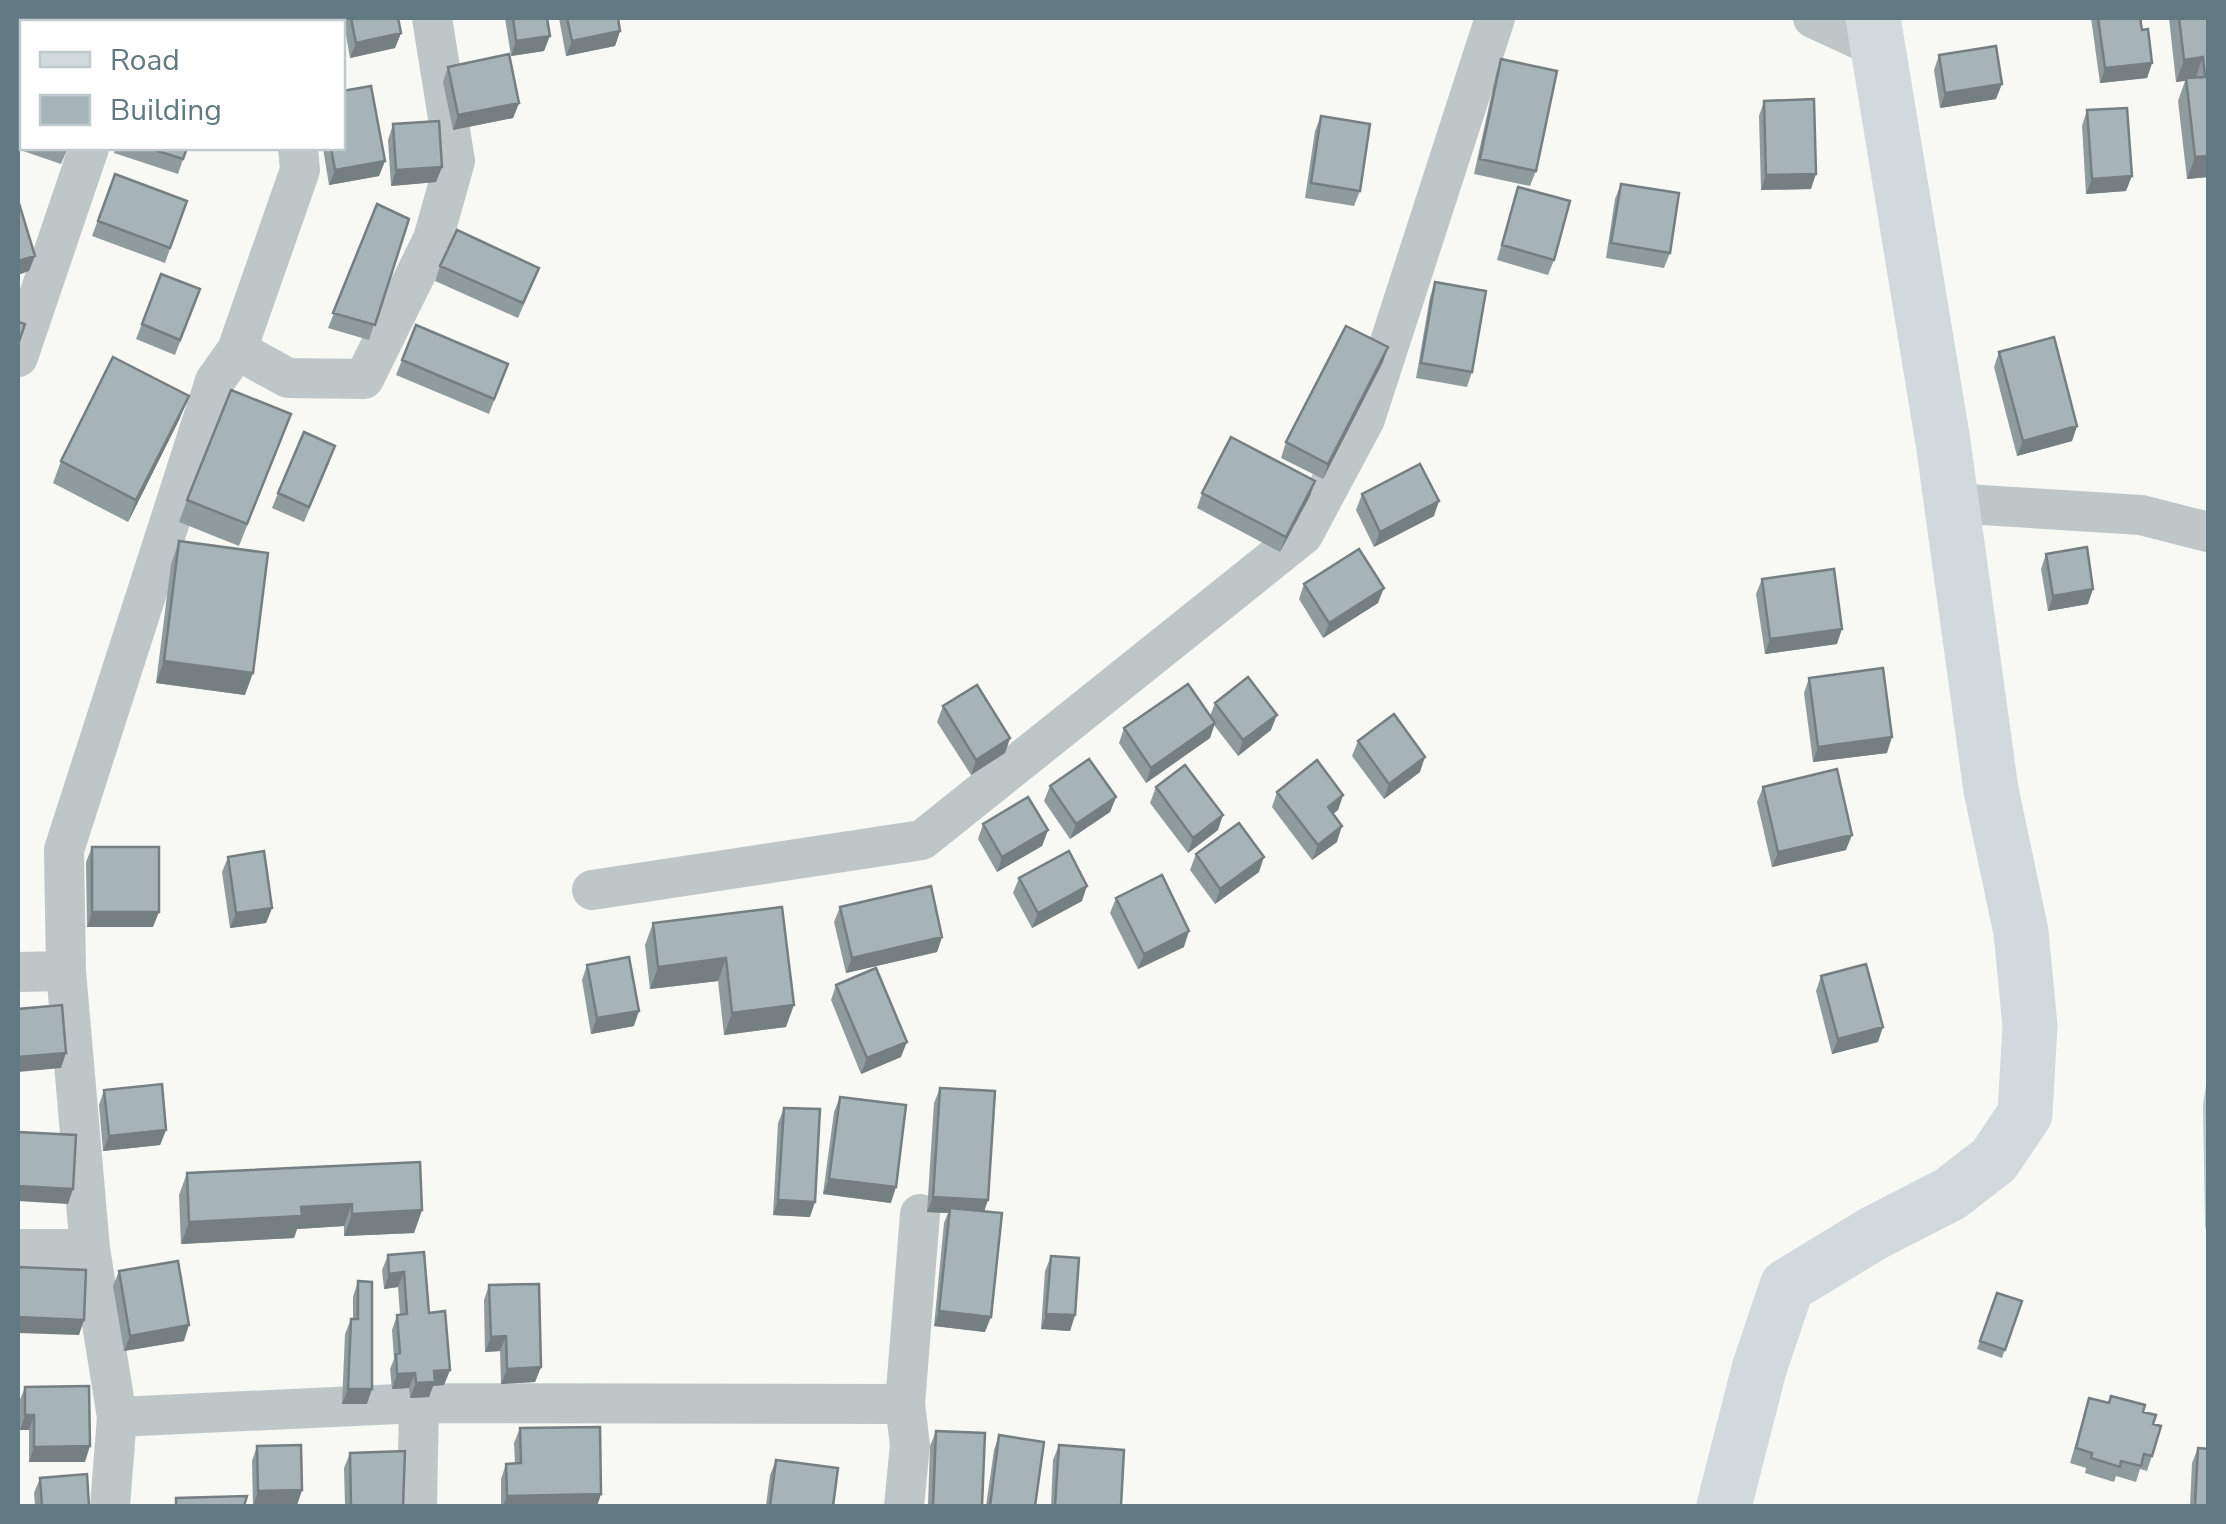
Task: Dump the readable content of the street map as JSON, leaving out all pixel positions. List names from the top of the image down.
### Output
{
  "legend": ["Road", "Building"]
}
